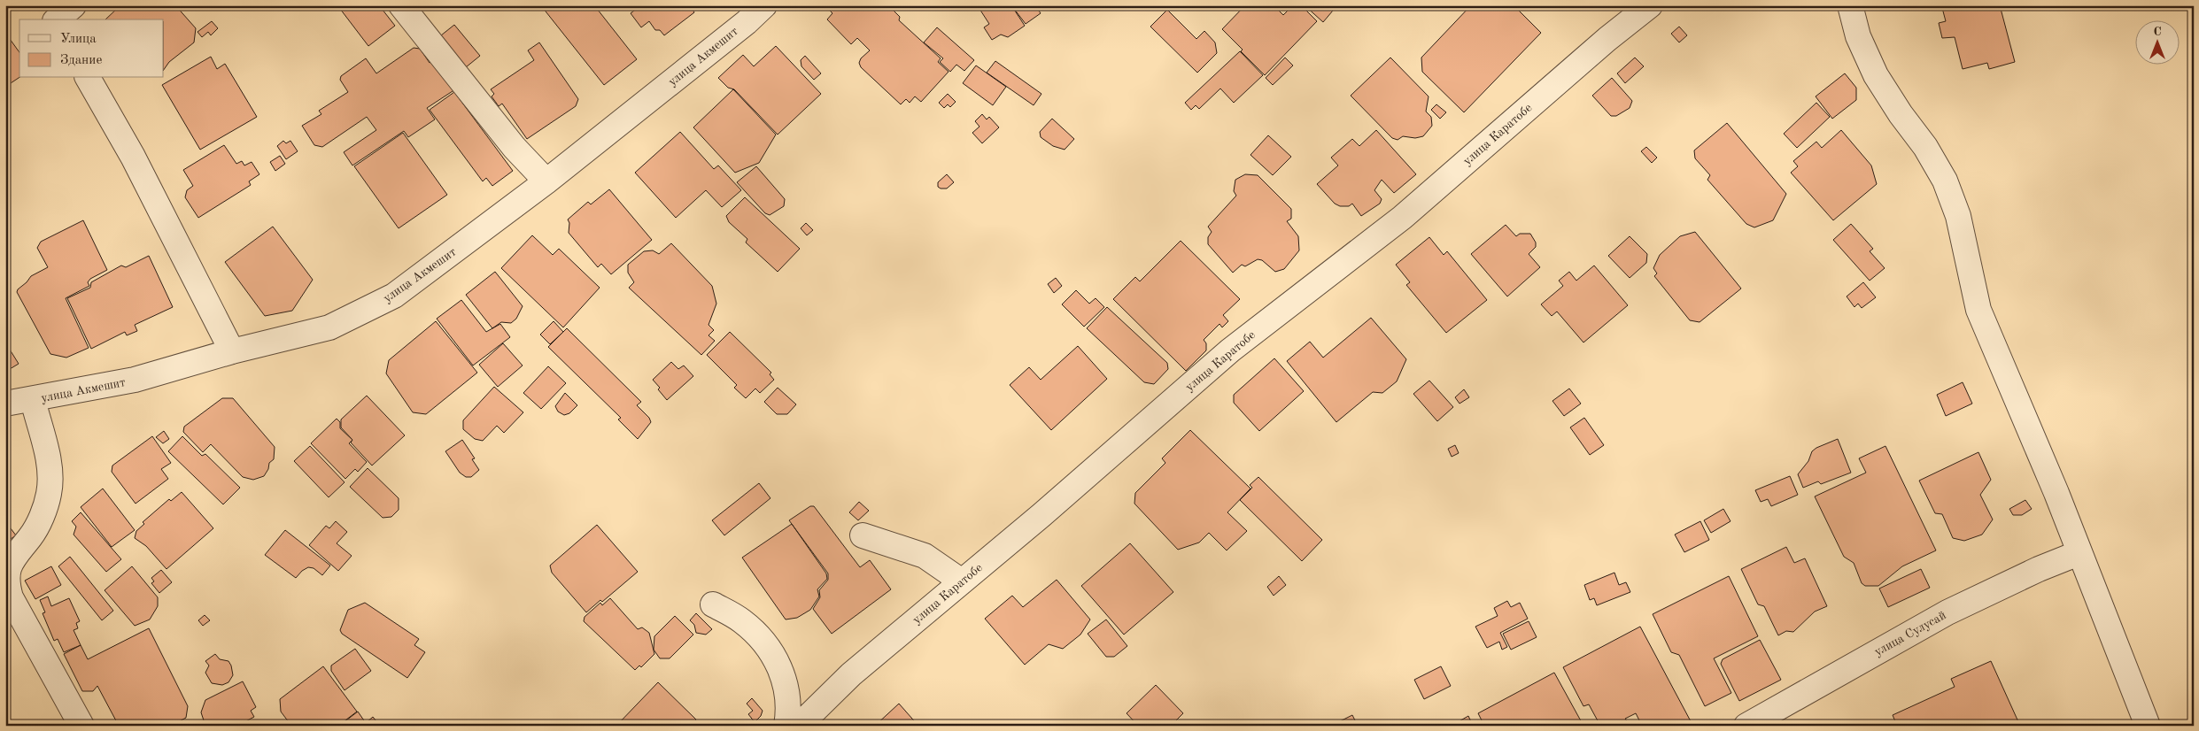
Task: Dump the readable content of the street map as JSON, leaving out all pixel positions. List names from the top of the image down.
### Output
{
  "streets": {
    "street": ["улица Акмешит", "улица Каратобе", "улица Сулусай"]
  },
  "legend": ["Улица", "Здание"],
  "north": "top"
}
